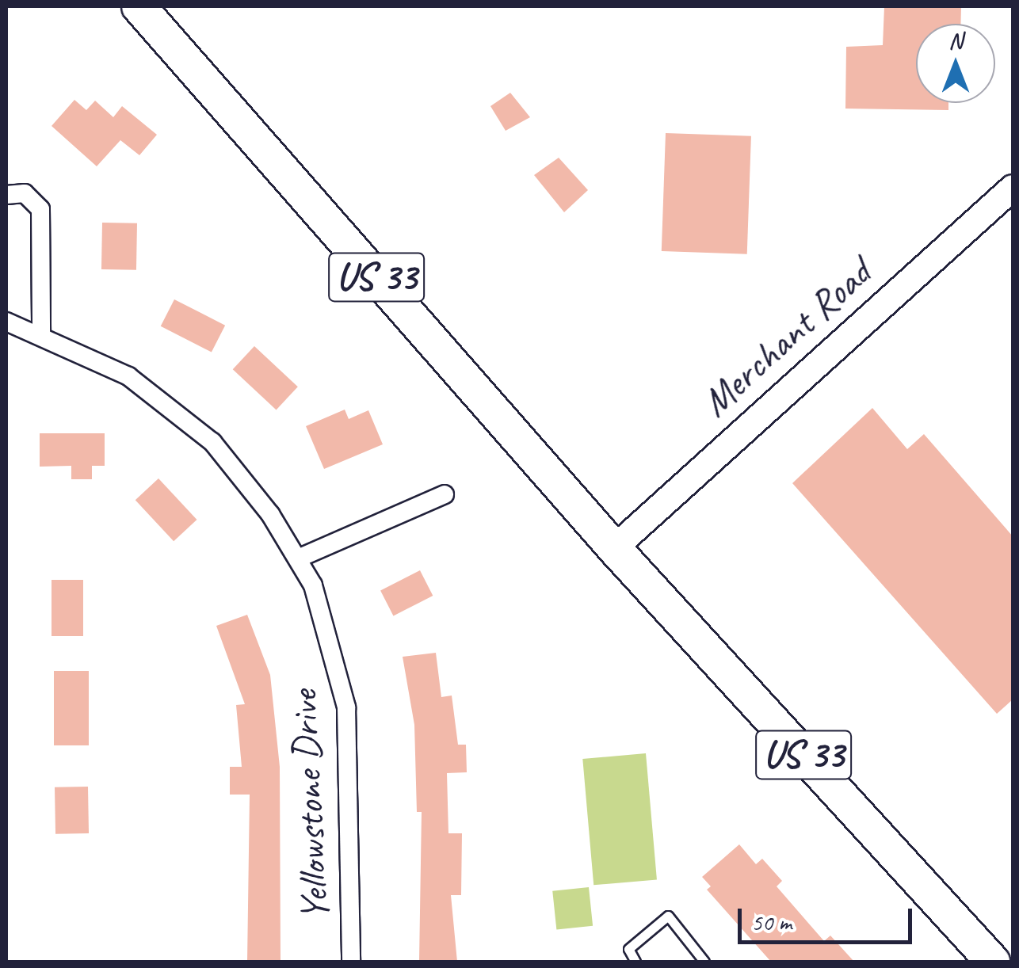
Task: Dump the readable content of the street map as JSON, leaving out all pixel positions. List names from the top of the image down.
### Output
{
  "streets": {
    "highway": ["US 33"],
    "street": ["Merchant Road", "Yellowstone Drive"]
  },
  "crossings": [
    ["US 33", "Merchant Road"]
  ],
  "scale_bar": "50 m",
  "north": "top"
}
